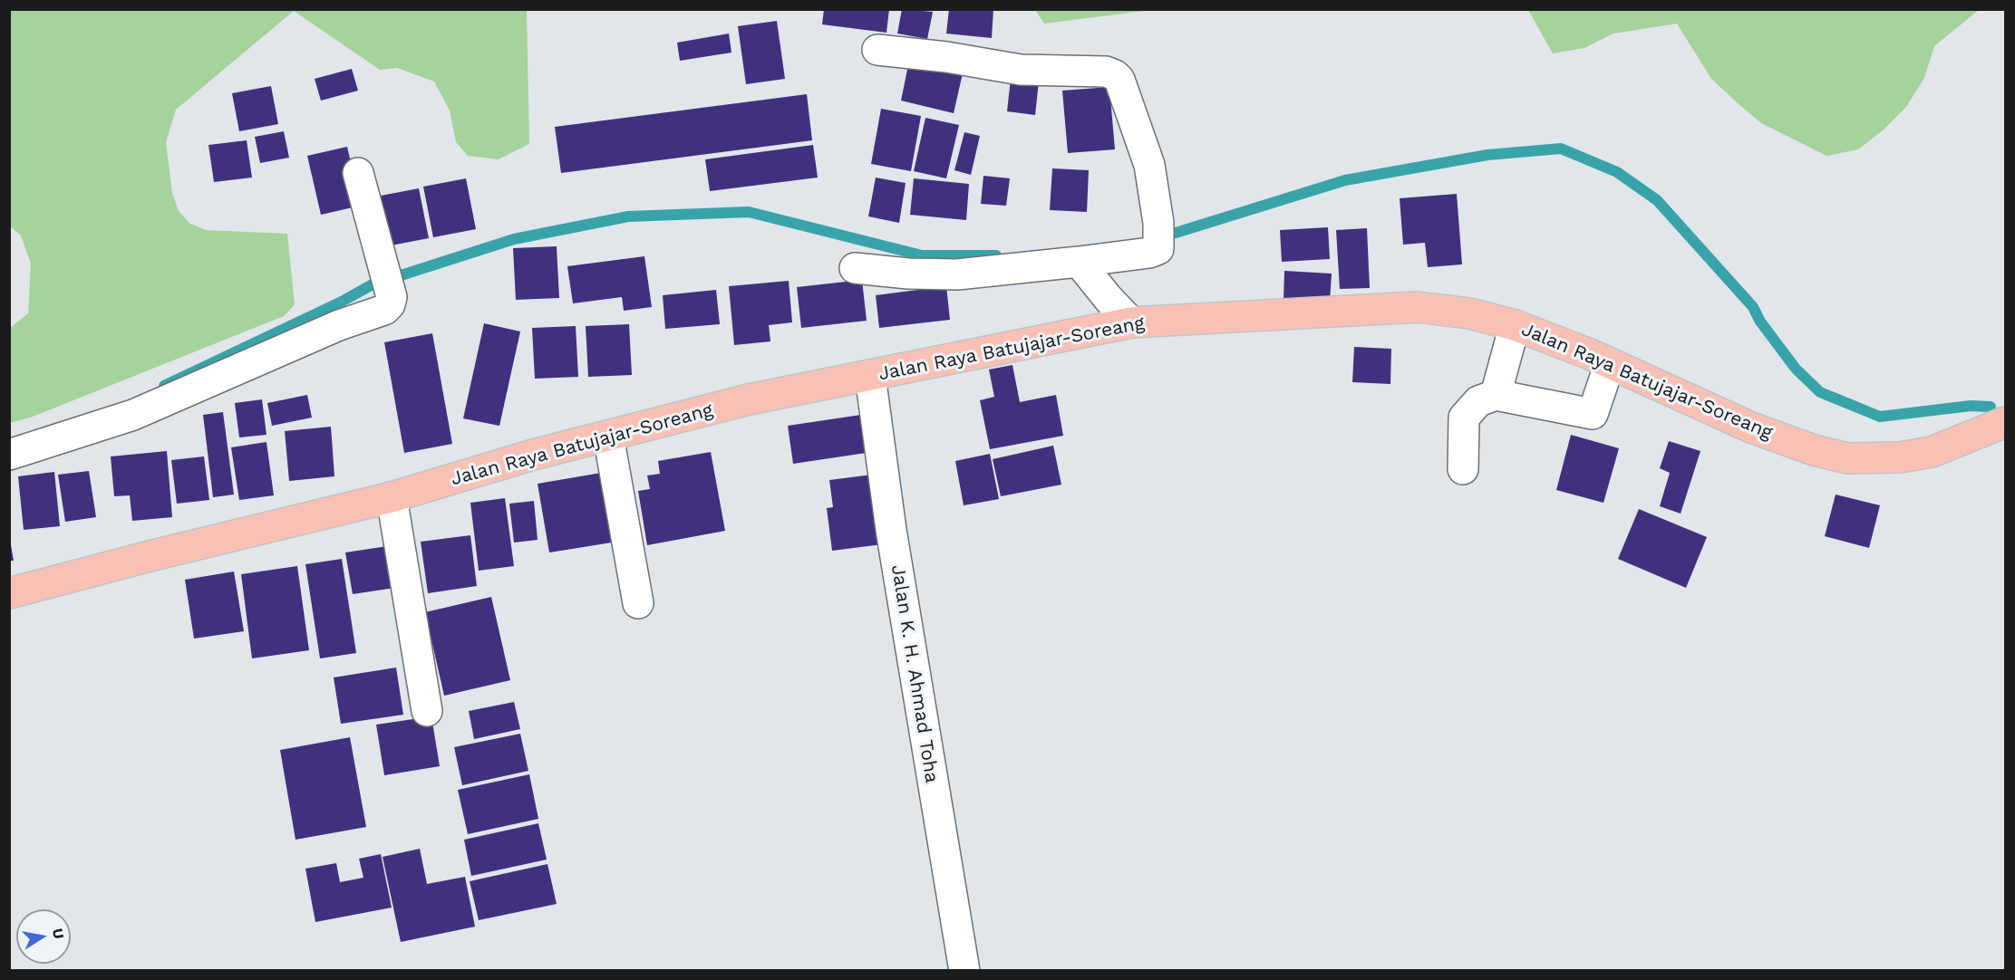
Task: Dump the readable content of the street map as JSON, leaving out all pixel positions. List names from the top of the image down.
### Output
{
  "streets": {
    "highway": ["Jalan Raya Batujajar-Soreang"],
    "street": ["Jalan K. H. Ahmad Toha"]
  },
  "crossings": [
    ["Jalan Raya Batujajar-Soreang", "Jalan K. H. Ahmad Toha"]
  ],
  "north": "right"
}
